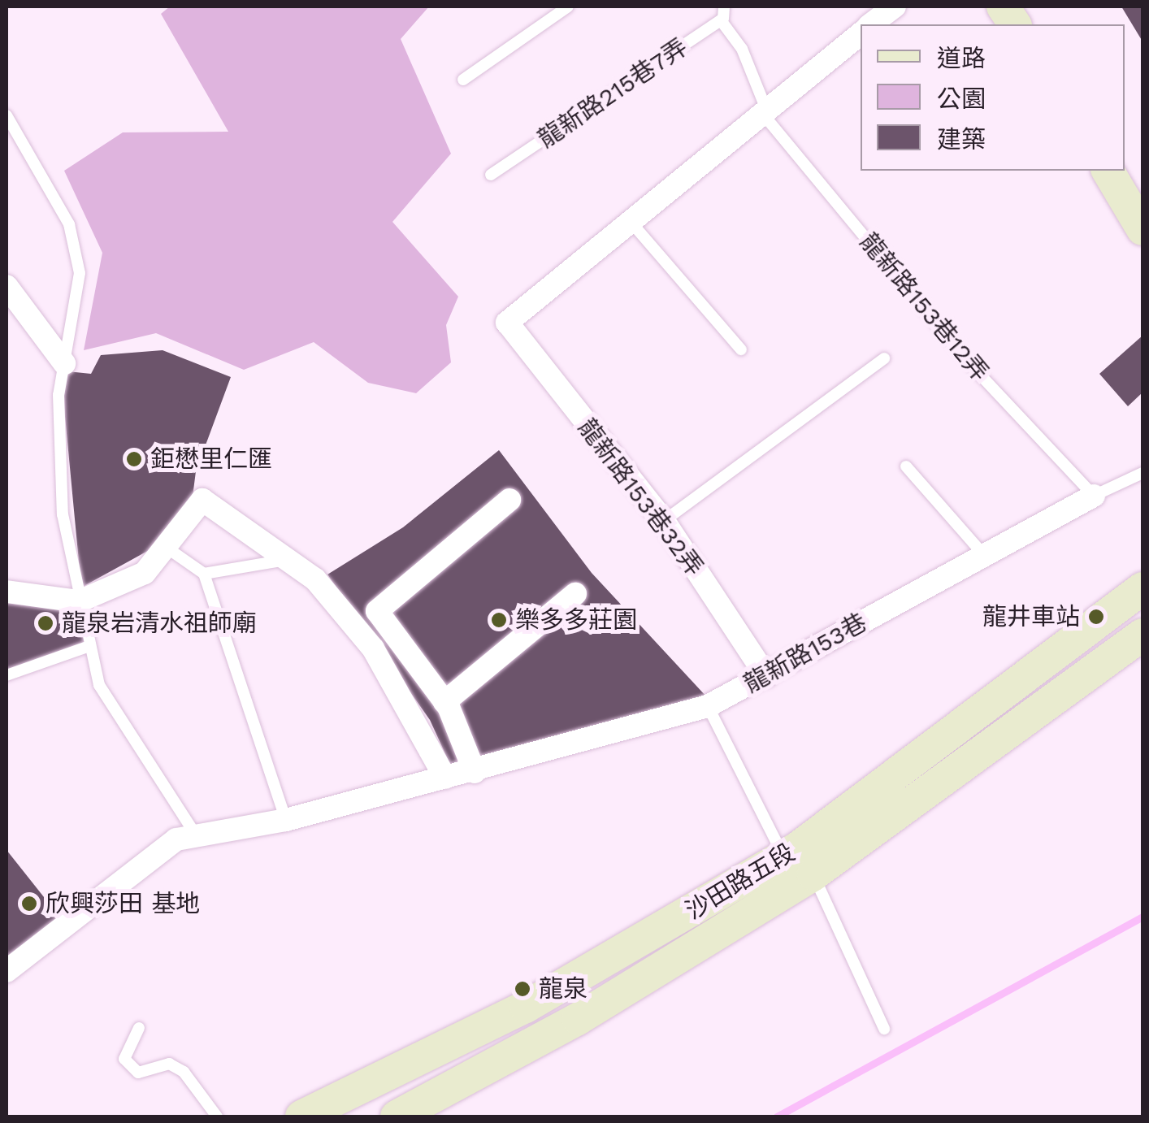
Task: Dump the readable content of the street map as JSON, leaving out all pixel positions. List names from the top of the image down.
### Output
{
  "streets": {
    "street": ["龍新路153巷32弄", "龍新路153巷", "沙田路五段"],
    "lane": ["龍新路215巷7弄", "龍新路153巷12弄"]
  },
  "crossings": [
    ["龍新路215巷7弄", "龍新路153巷12弄"],
    ["龍新路153巷12弄", "龍新路153巷"],
    ["龍新路153巷32弄", "龍新路153巷"]
  ],
  "places": [
    "鉅懋里仁匯",
    "龍井車站",
    "樂多多莊園",
    "龍泉岩清水祖師廟",
    "欣興莎田 基地",
    "龍泉"
  ],
  "legend": ["道路", "公園", "建築"]
}
